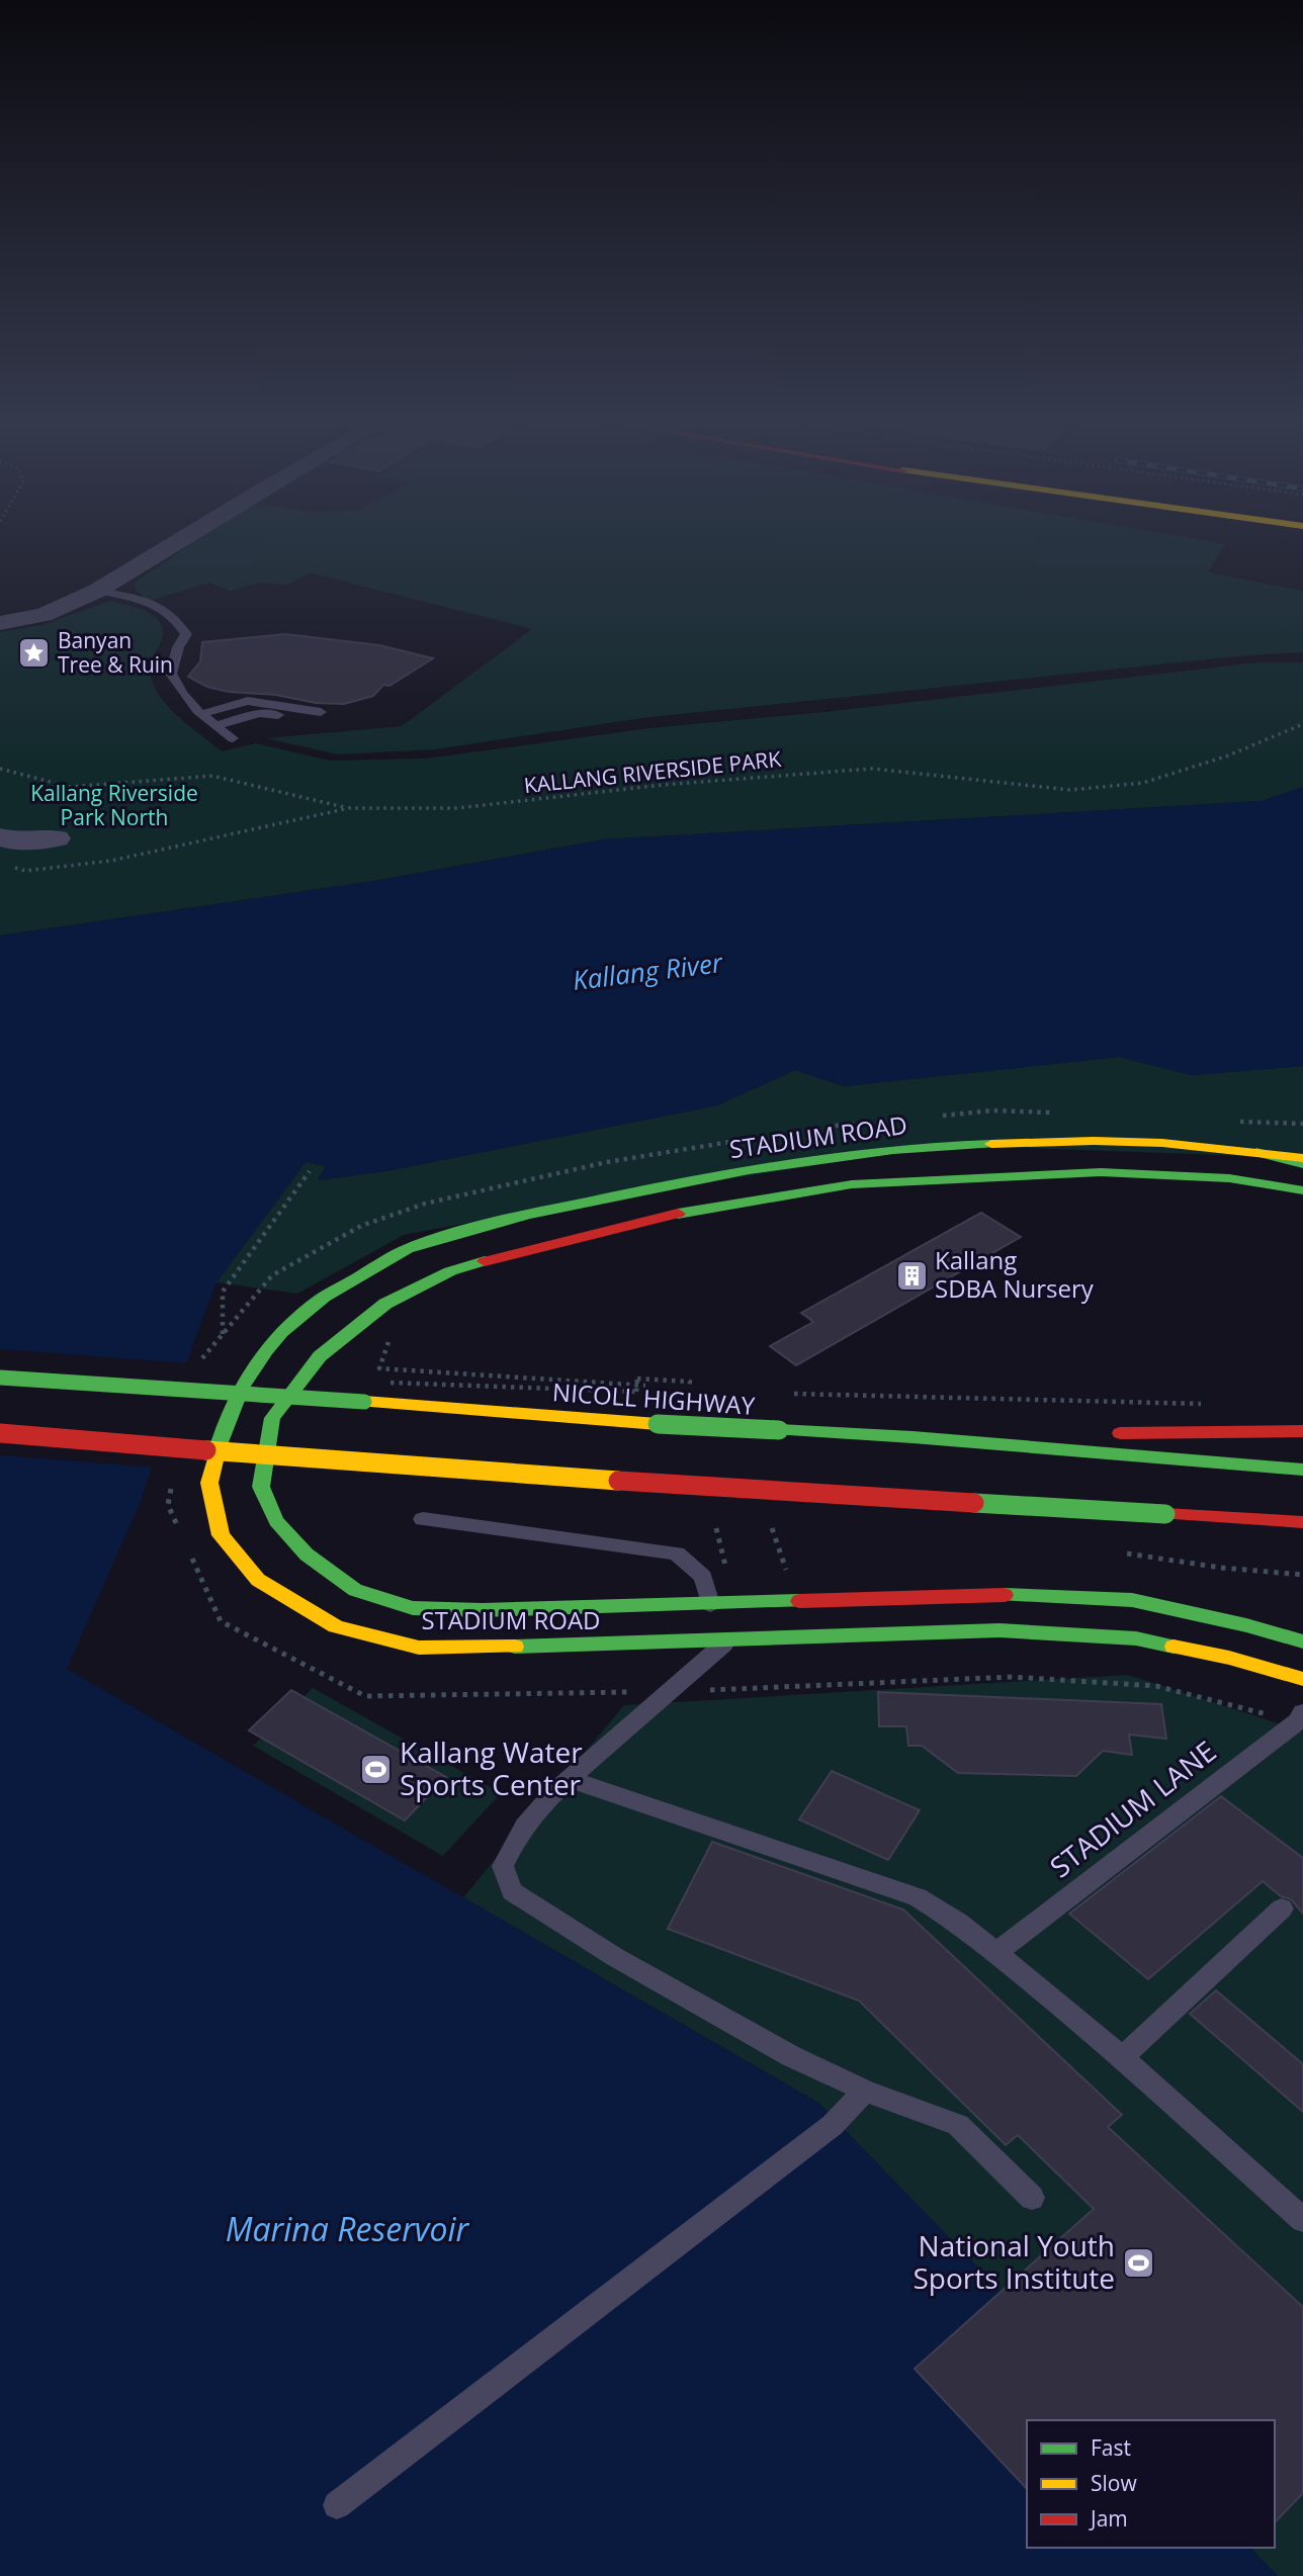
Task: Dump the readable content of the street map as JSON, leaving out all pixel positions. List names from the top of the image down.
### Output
{
  "streets": {
    "main road": ["STADIUM ROAD", "NICOLL HIGHWAY"],
    "lane": ["STADIUM LANE"],
    "path": ["KALLANG RIVERSIDE PARK"]
  },
  "water": ["Kallang River", "Marina Reservoir"],
  "parks": ["Kallang Riverside Park North"],
  "places": {
    "place": ["Banyan Tree & Ruin"],
    "building": ["Kallang SDBA Nursery"],
    "sports": ["Kallang Water Sports Center", "National Youth Sports Institute"]
  },
  "legend": ["Fast", "Slow", "Jam"]
}
